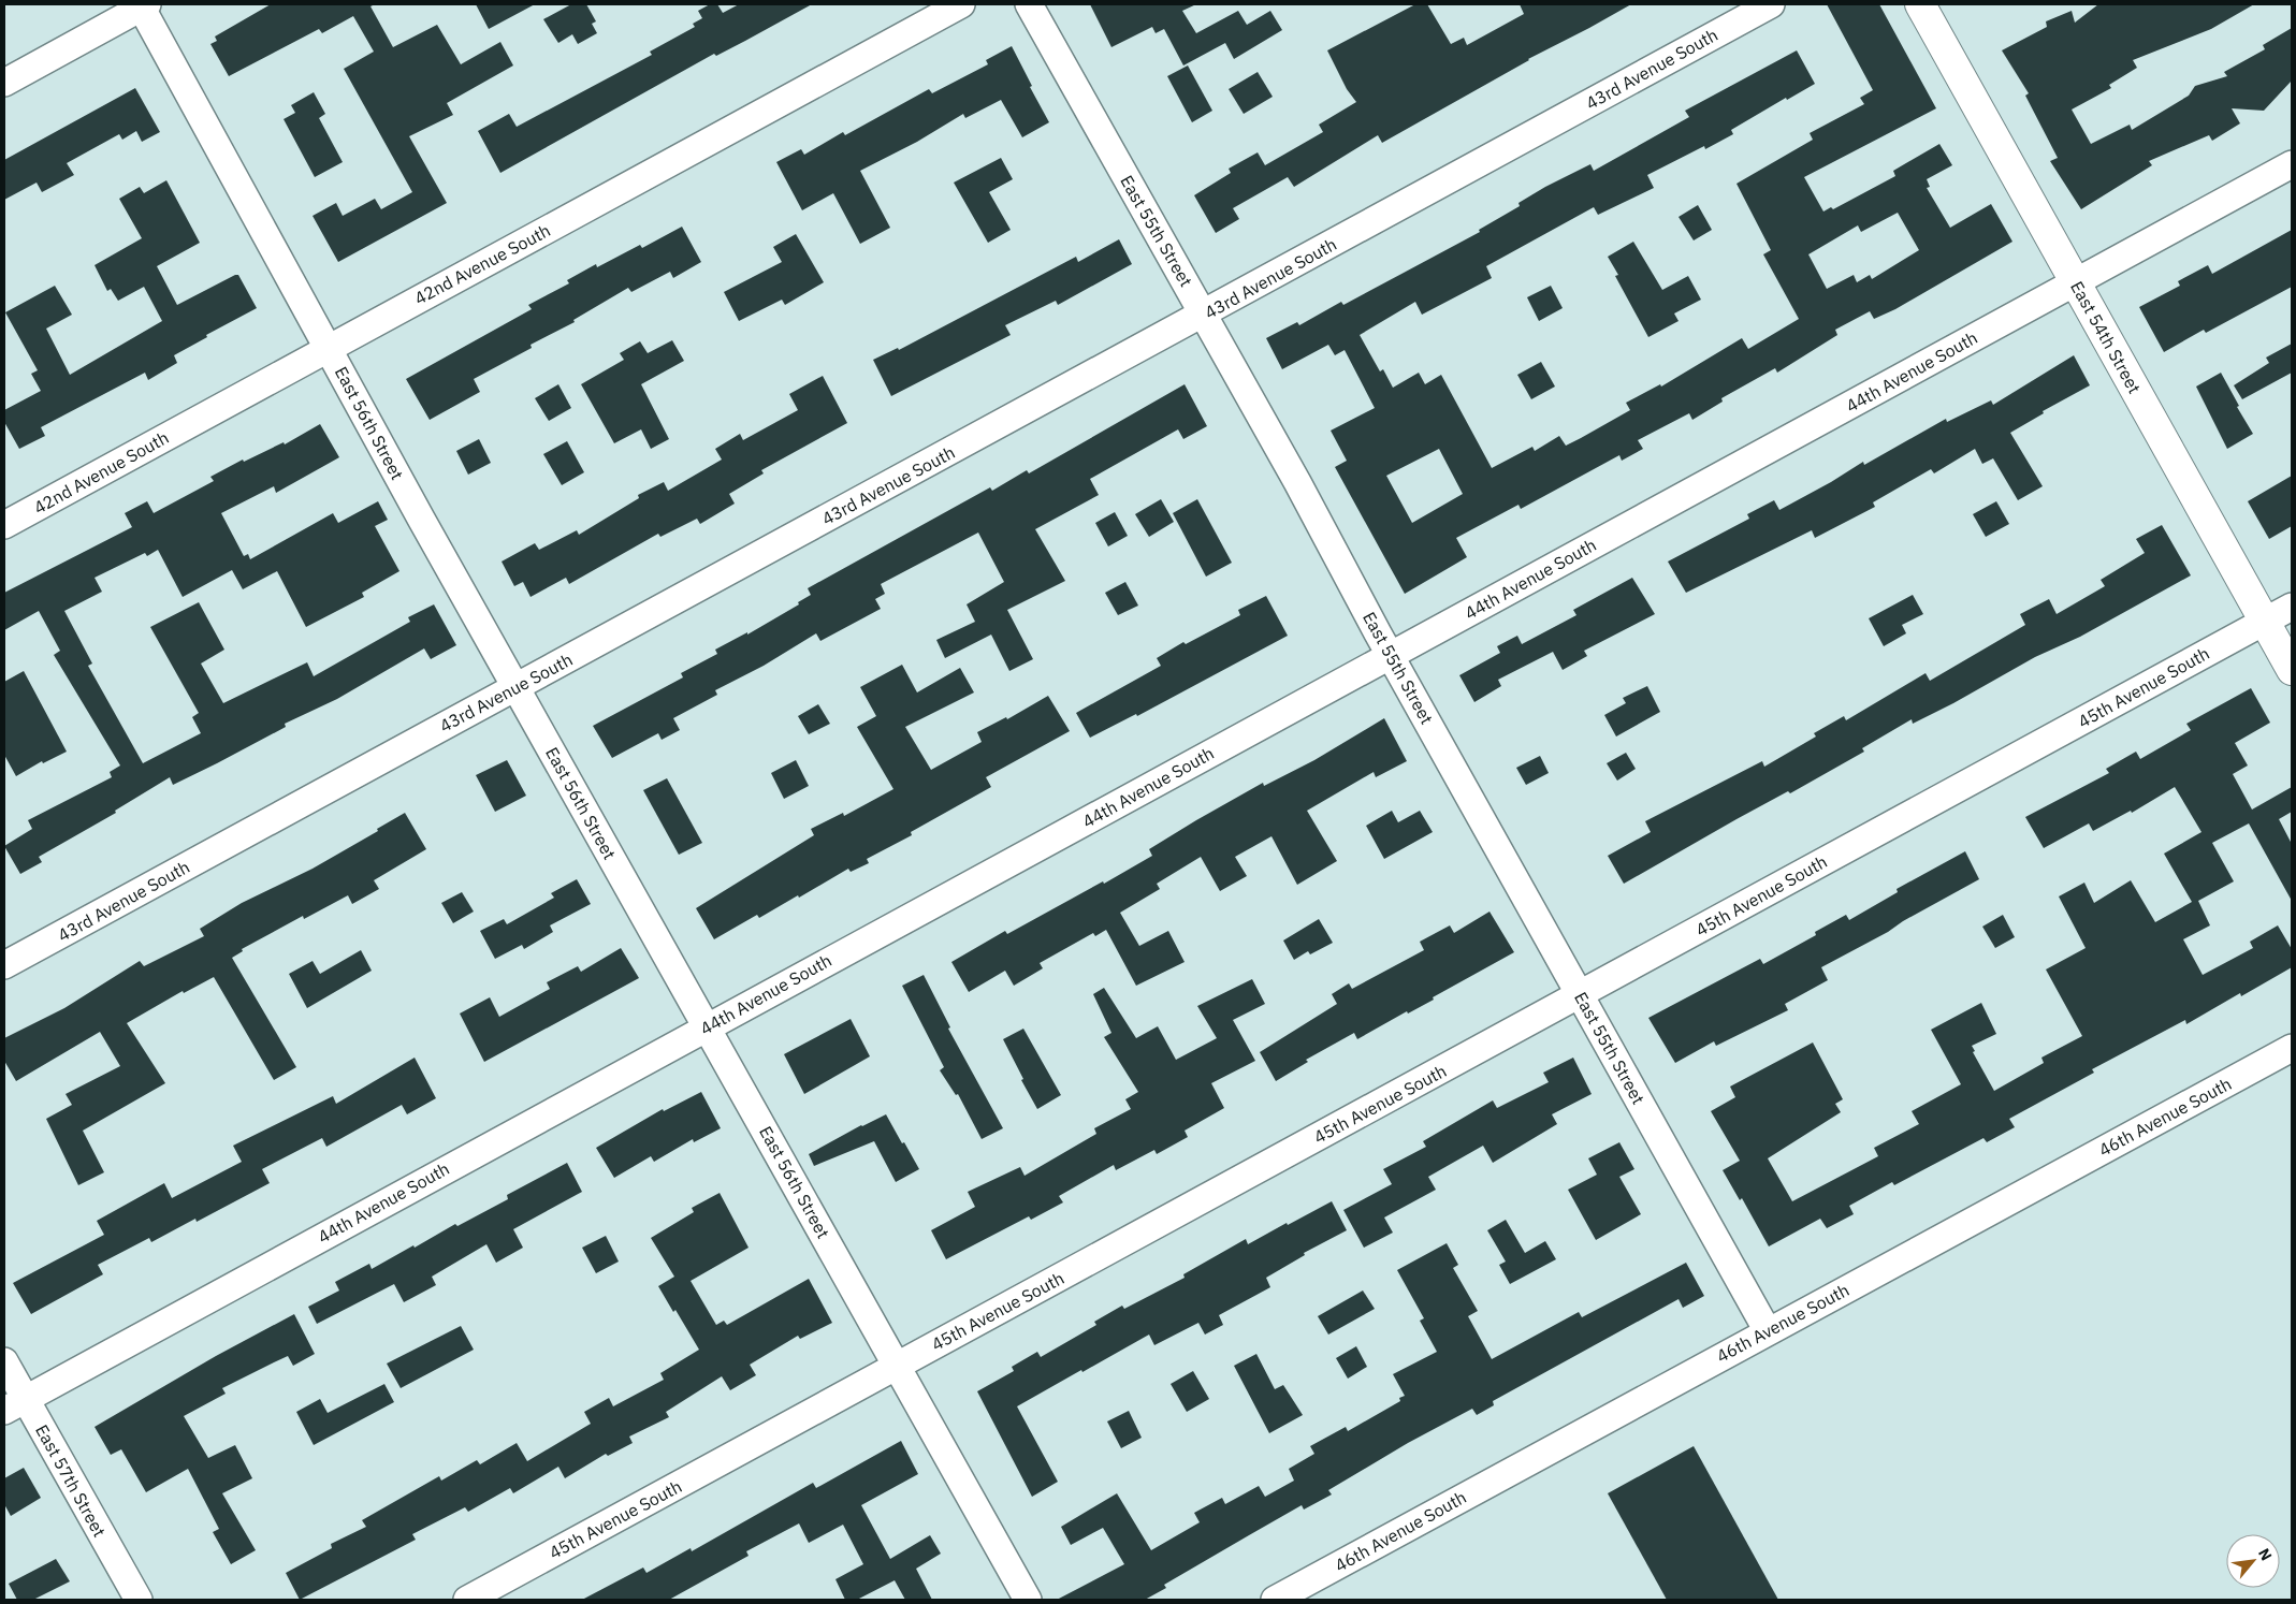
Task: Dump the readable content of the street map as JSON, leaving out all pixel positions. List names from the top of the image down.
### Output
{
  "streets": {
    "street": [
      "43rd Avenue South",
      "East 55th Street",
      "42nd Avenue South",
      "East 54th Street",
      "44th Avenue South",
      "East 56th Street",
      "45th Avenue South",
      "46th Avenue South",
      "East 57th Street"
    ]
  },
  "crossings": [
    ["43rd Avenue South", "East 55th Street"],
    ["43rd Avenue South", "East 56th Street"],
    ["East 55th Street", "44th Avenue South"],
    ["East 55th Street", "45th Avenue South"],
    ["East 55th Street", "46th Avenue South"],
    ["42nd Avenue South", "East 56th Street"],
    ["East 54th Street", "44th Avenue South"],
    ["East 54th Street", "45th Avenue South"],
    ["44th Avenue South", "East 56th Street"],
    ["44th Avenue South", "East 57th Street"],
    ["East 56th Street", "45th Avenue South"]
  ],
  "north": "top right"
}
